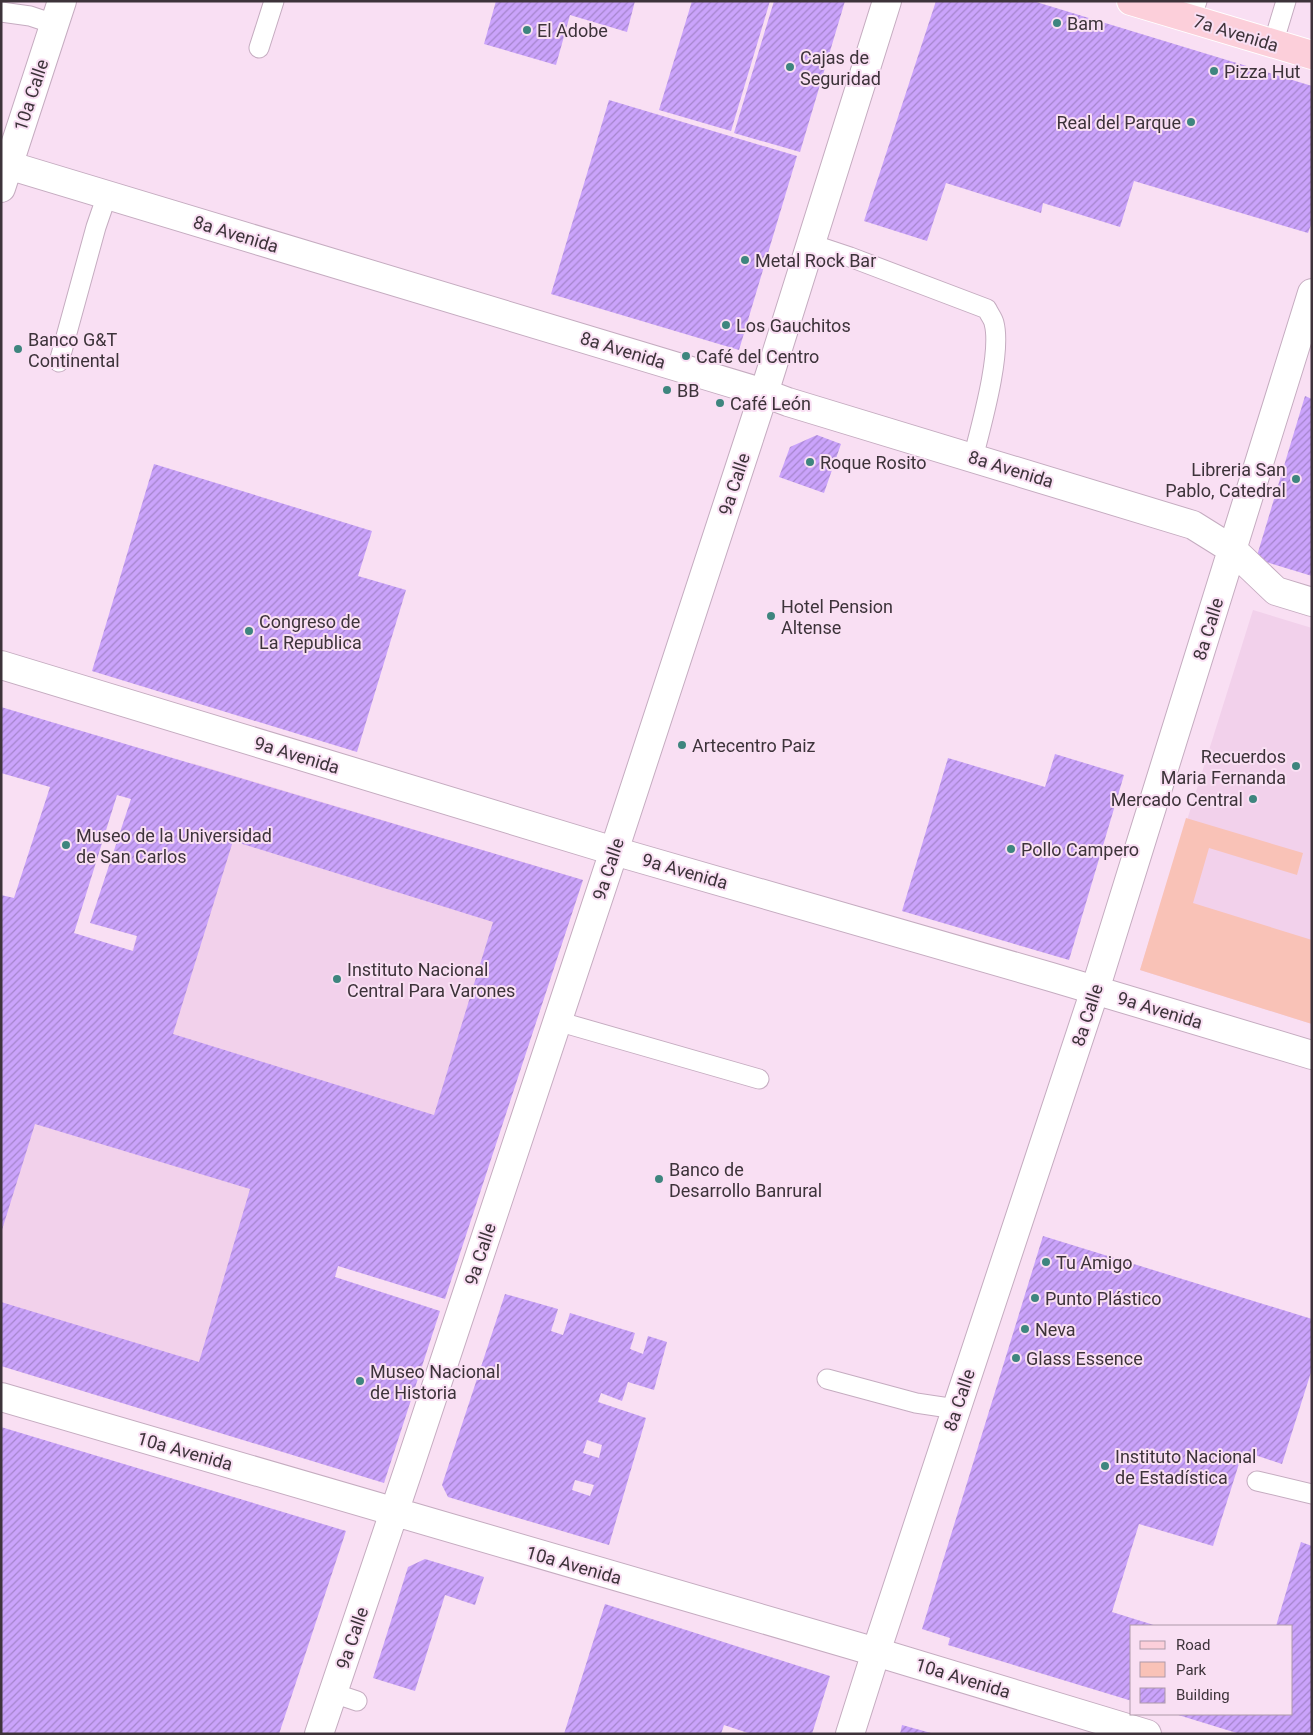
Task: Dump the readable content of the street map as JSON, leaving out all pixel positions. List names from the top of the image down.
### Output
{
  "streets": {
    "main road": ["7a Avenida"],
    "street": [
      "10a Calle",
      "8a Avenida",
      "9a Calle",
      "8a Calle",
      "9a Avenida",
      "10a Avenida"
    ]
  },
  "crossings": [
    ["10a Calle", "8a Avenida"],
    ["8a Avenida", "9a Calle"],
    ["8a Avenida", "8a Calle"],
    ["9a Calle", "9a Avenida"],
    ["9a Calle", "10a Avenida"],
    ["8a Calle", "9a Avenida"],
    ["8a Calle", "10a Avenida"]
  ],
  "places": [
    "Bam",
    "El Adobe",
    "Cajas de Seguridad",
    "Pizza Hut",
    "Real del Parque",
    "Metal Rock Bar",
    "Los Gauchitos",
    "Banco G&T Continental",
    "Café del Centro",
    "BB",
    "Café León",
    "Roque Rosito",
    "Libreria San Pablo, Catedral",
    "Hotel Pension Altense",
    "Congreso de La Republica",
    "Artecentro Paiz",
    "Recuerdos Maria Fernanda",
    "Mercado Central",
    "Museo de la Universidad de San Carlos",
    "Pollo Campero",
    "Instituto Nacional Central Para Varones",
    "Banco de Desarrollo Banrural",
    "Tu Amigo",
    "Punto Plástico",
    "Neva",
    "Glass Essence",
    "Museo Nacional de Historia",
    "Instituto Nacional de Estadística"
  ],
  "legend": ["Road", "Park", "Building"]
}
